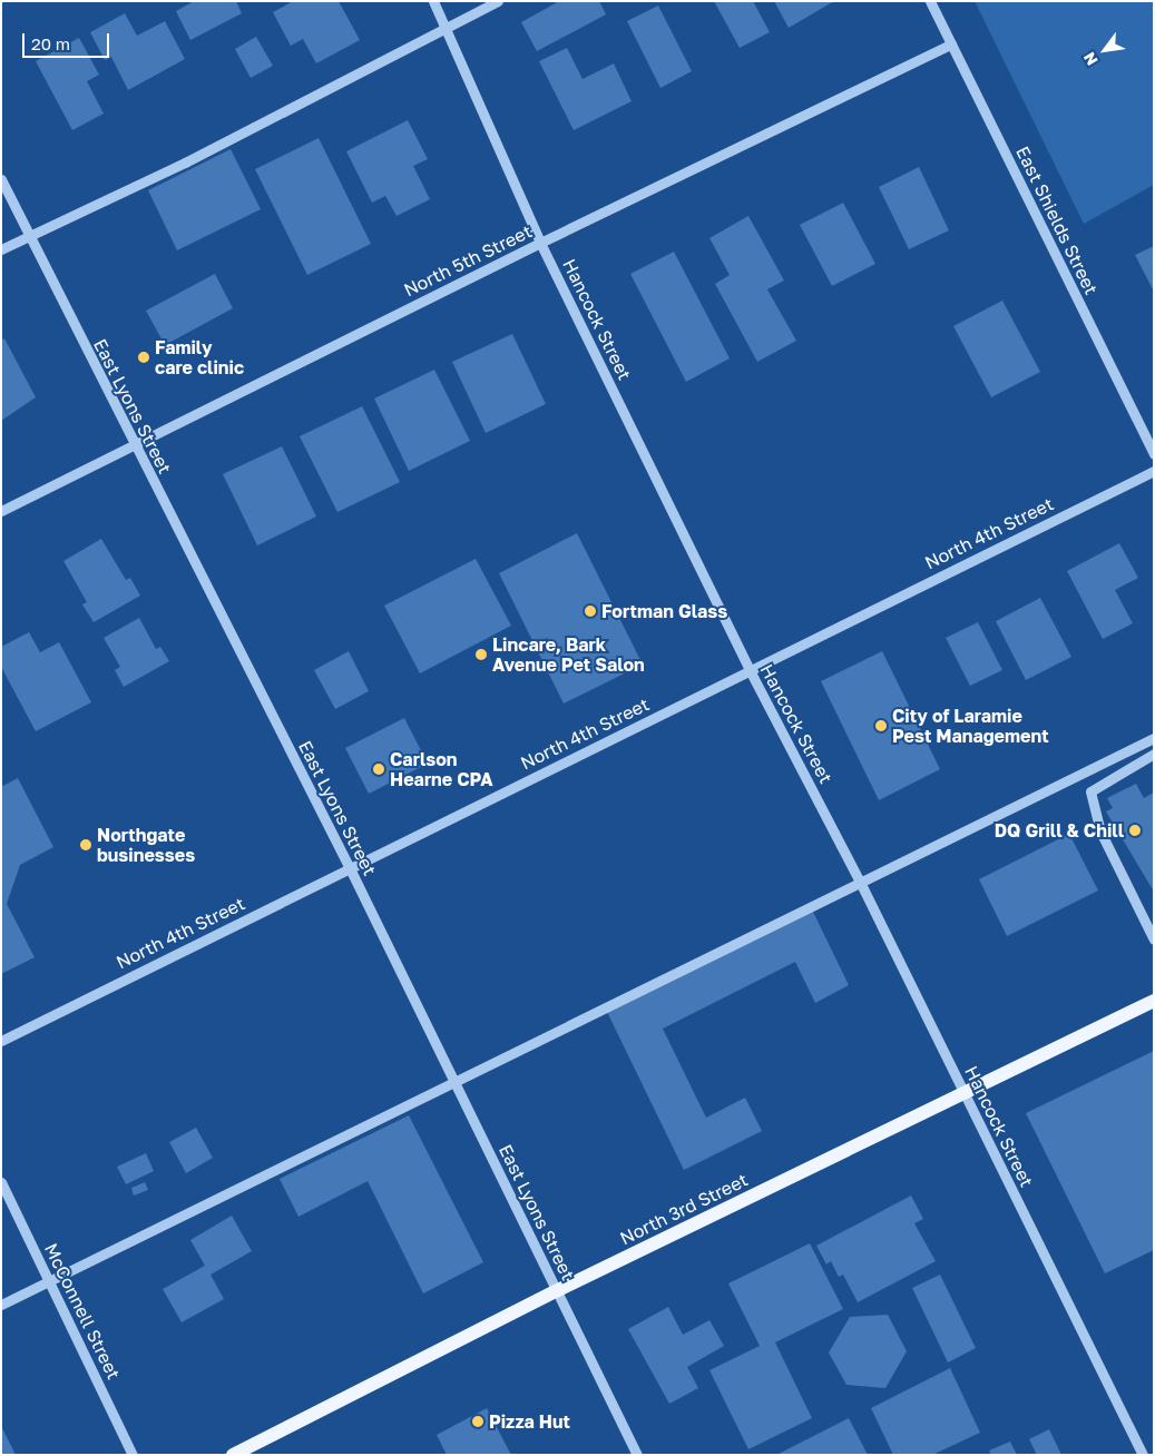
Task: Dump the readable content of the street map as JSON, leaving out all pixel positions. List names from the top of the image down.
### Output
{
  "streets": {
    "main road": ["North 3rd Street"],
    "street": [
      "East Shields Street",
      "North 5th Street",
      "Hancock Street",
      "East Lyons Street",
      "North 4th Street",
      "McConnell Street"
    ]
  },
  "crossings": [
    ["East Shields Street", "North 5th Street"],
    ["North 5th Street", "Hancock Street"],
    ["North 5th Street", "East Lyons Street"],
    ["Hancock Street", "North 4th Street"],
    ["Hancock Street", "North 3rd Street"],
    ["East Lyons Street", "North 4th Street"],
    ["East Lyons Street", "North 3rd Street"]
  ],
  "places": [
    "Family care clinic",
    "Fortman Glass",
    "Lincare, Bark Avenue Pet Salon",
    "City of Laramie Pest Management",
    "Carlson Hearne CPA",
    "DQ Grill & Chill",
    "Northgate businesses",
    "Pizza Hut"
  ],
  "scale_bar": "20 m",
  "north": "bottom left"
}
